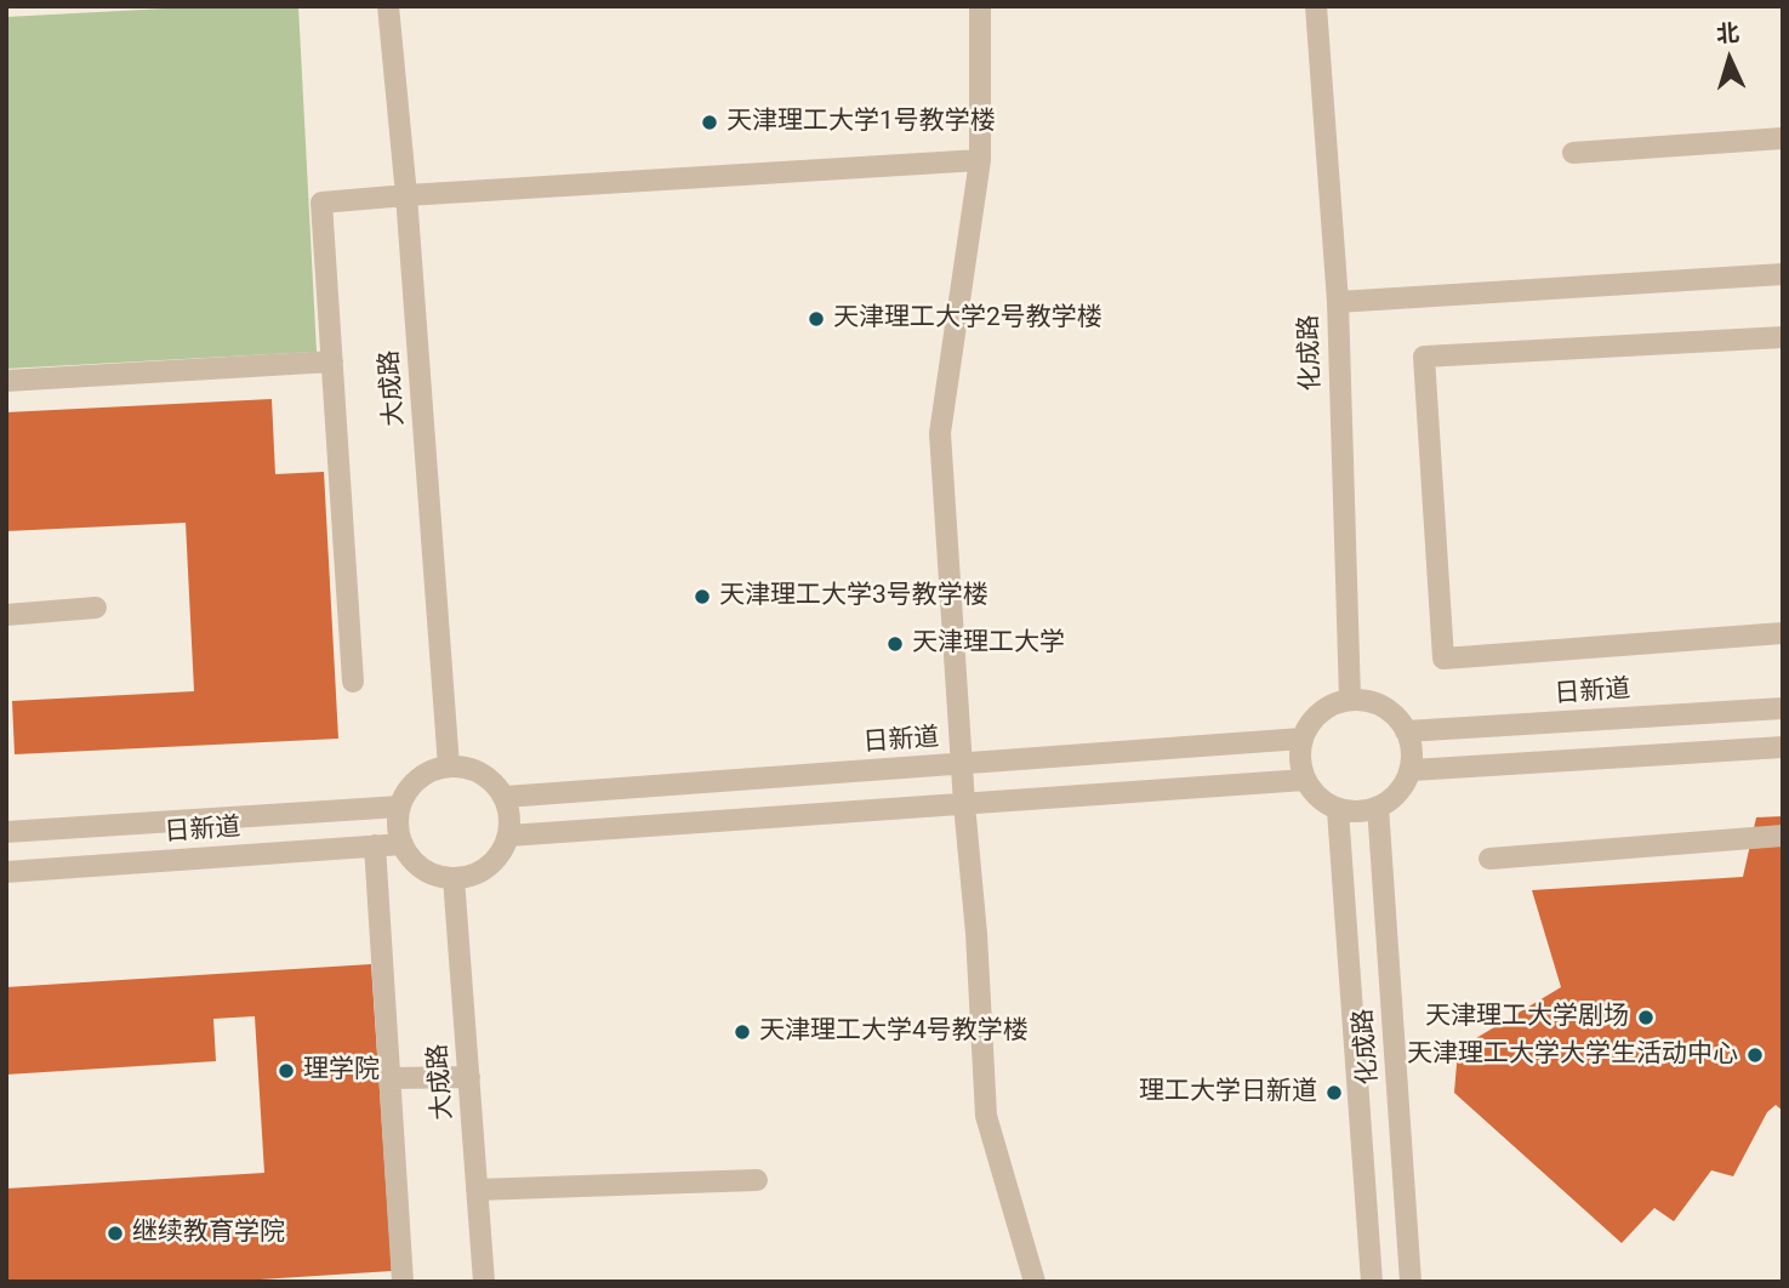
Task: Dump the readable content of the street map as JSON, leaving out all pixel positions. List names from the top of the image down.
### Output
{
  "streets": {
    "street": ["化成路", "大成路", "日新道"]
  },
  "crossings": [
    ["化成路", "日新道"],
    ["大成路", "日新道"]
  ],
  "places": [
    "天津理工大学1号教学楼",
    "天津理工大学2号教学楼",
    "天津理工大学3号教学楼",
    "天津理工大学",
    "天津理工大学剧场",
    "天津理工大学4号教学楼",
    "天津理工大学大学生活动中心",
    "理学院",
    "理工大学日新道",
    "继续教育学院"
  ],
  "north": "top"
}
